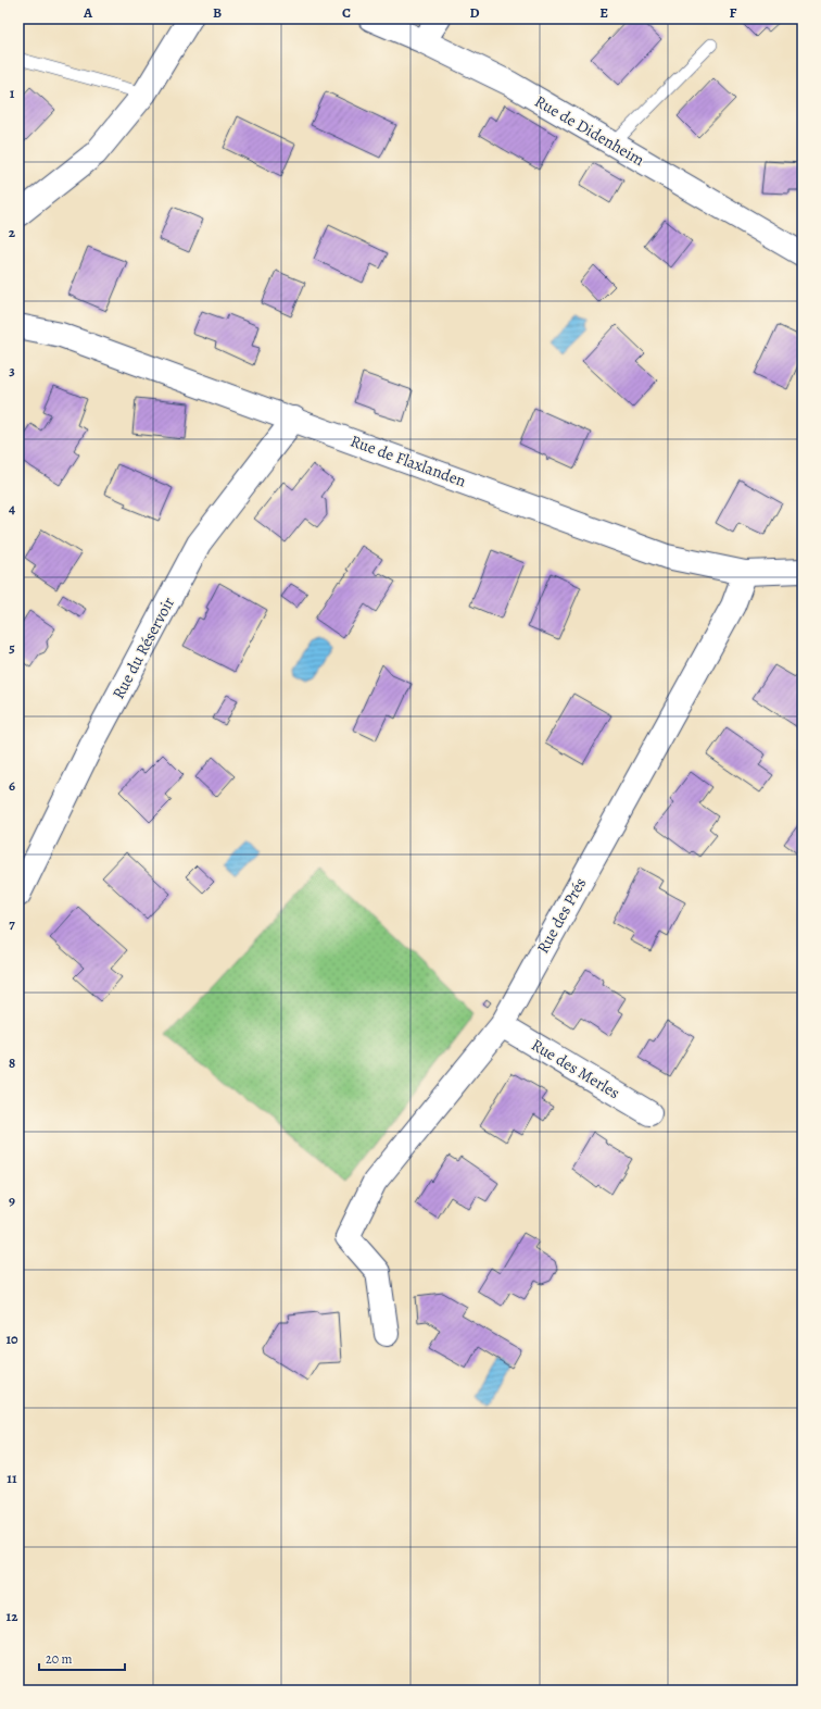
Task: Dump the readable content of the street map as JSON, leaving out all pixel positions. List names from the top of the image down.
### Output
{
  "streets": {
    "street": [
      "Rue de Didenheim",
      "Rue de Flaxlanden",
      "Rue du Réservoir",
      "Rue des Prés",
      "Rue des Merles"
    ]
  },
  "crossings": [
    ["Rue de Flaxlanden", "Rue du Réservoir"],
    ["Rue de Flaxlanden", "Rue des Prés"],
    ["Rue des Prés", "Rue des Merles"]
  ],
  "scale_bar": "20 m",
  "grid": {
    "columns": [
      "A",
      "B",
      "C",
      "D",
      "E",
      "F"
    ],
    "rows": [
      "1",
      "2",
      "3",
      "4",
      "5",
      "6",
      "7",
      "8",
      "9",
      "10",
      "11",
      "12"
    ]
  }
}
